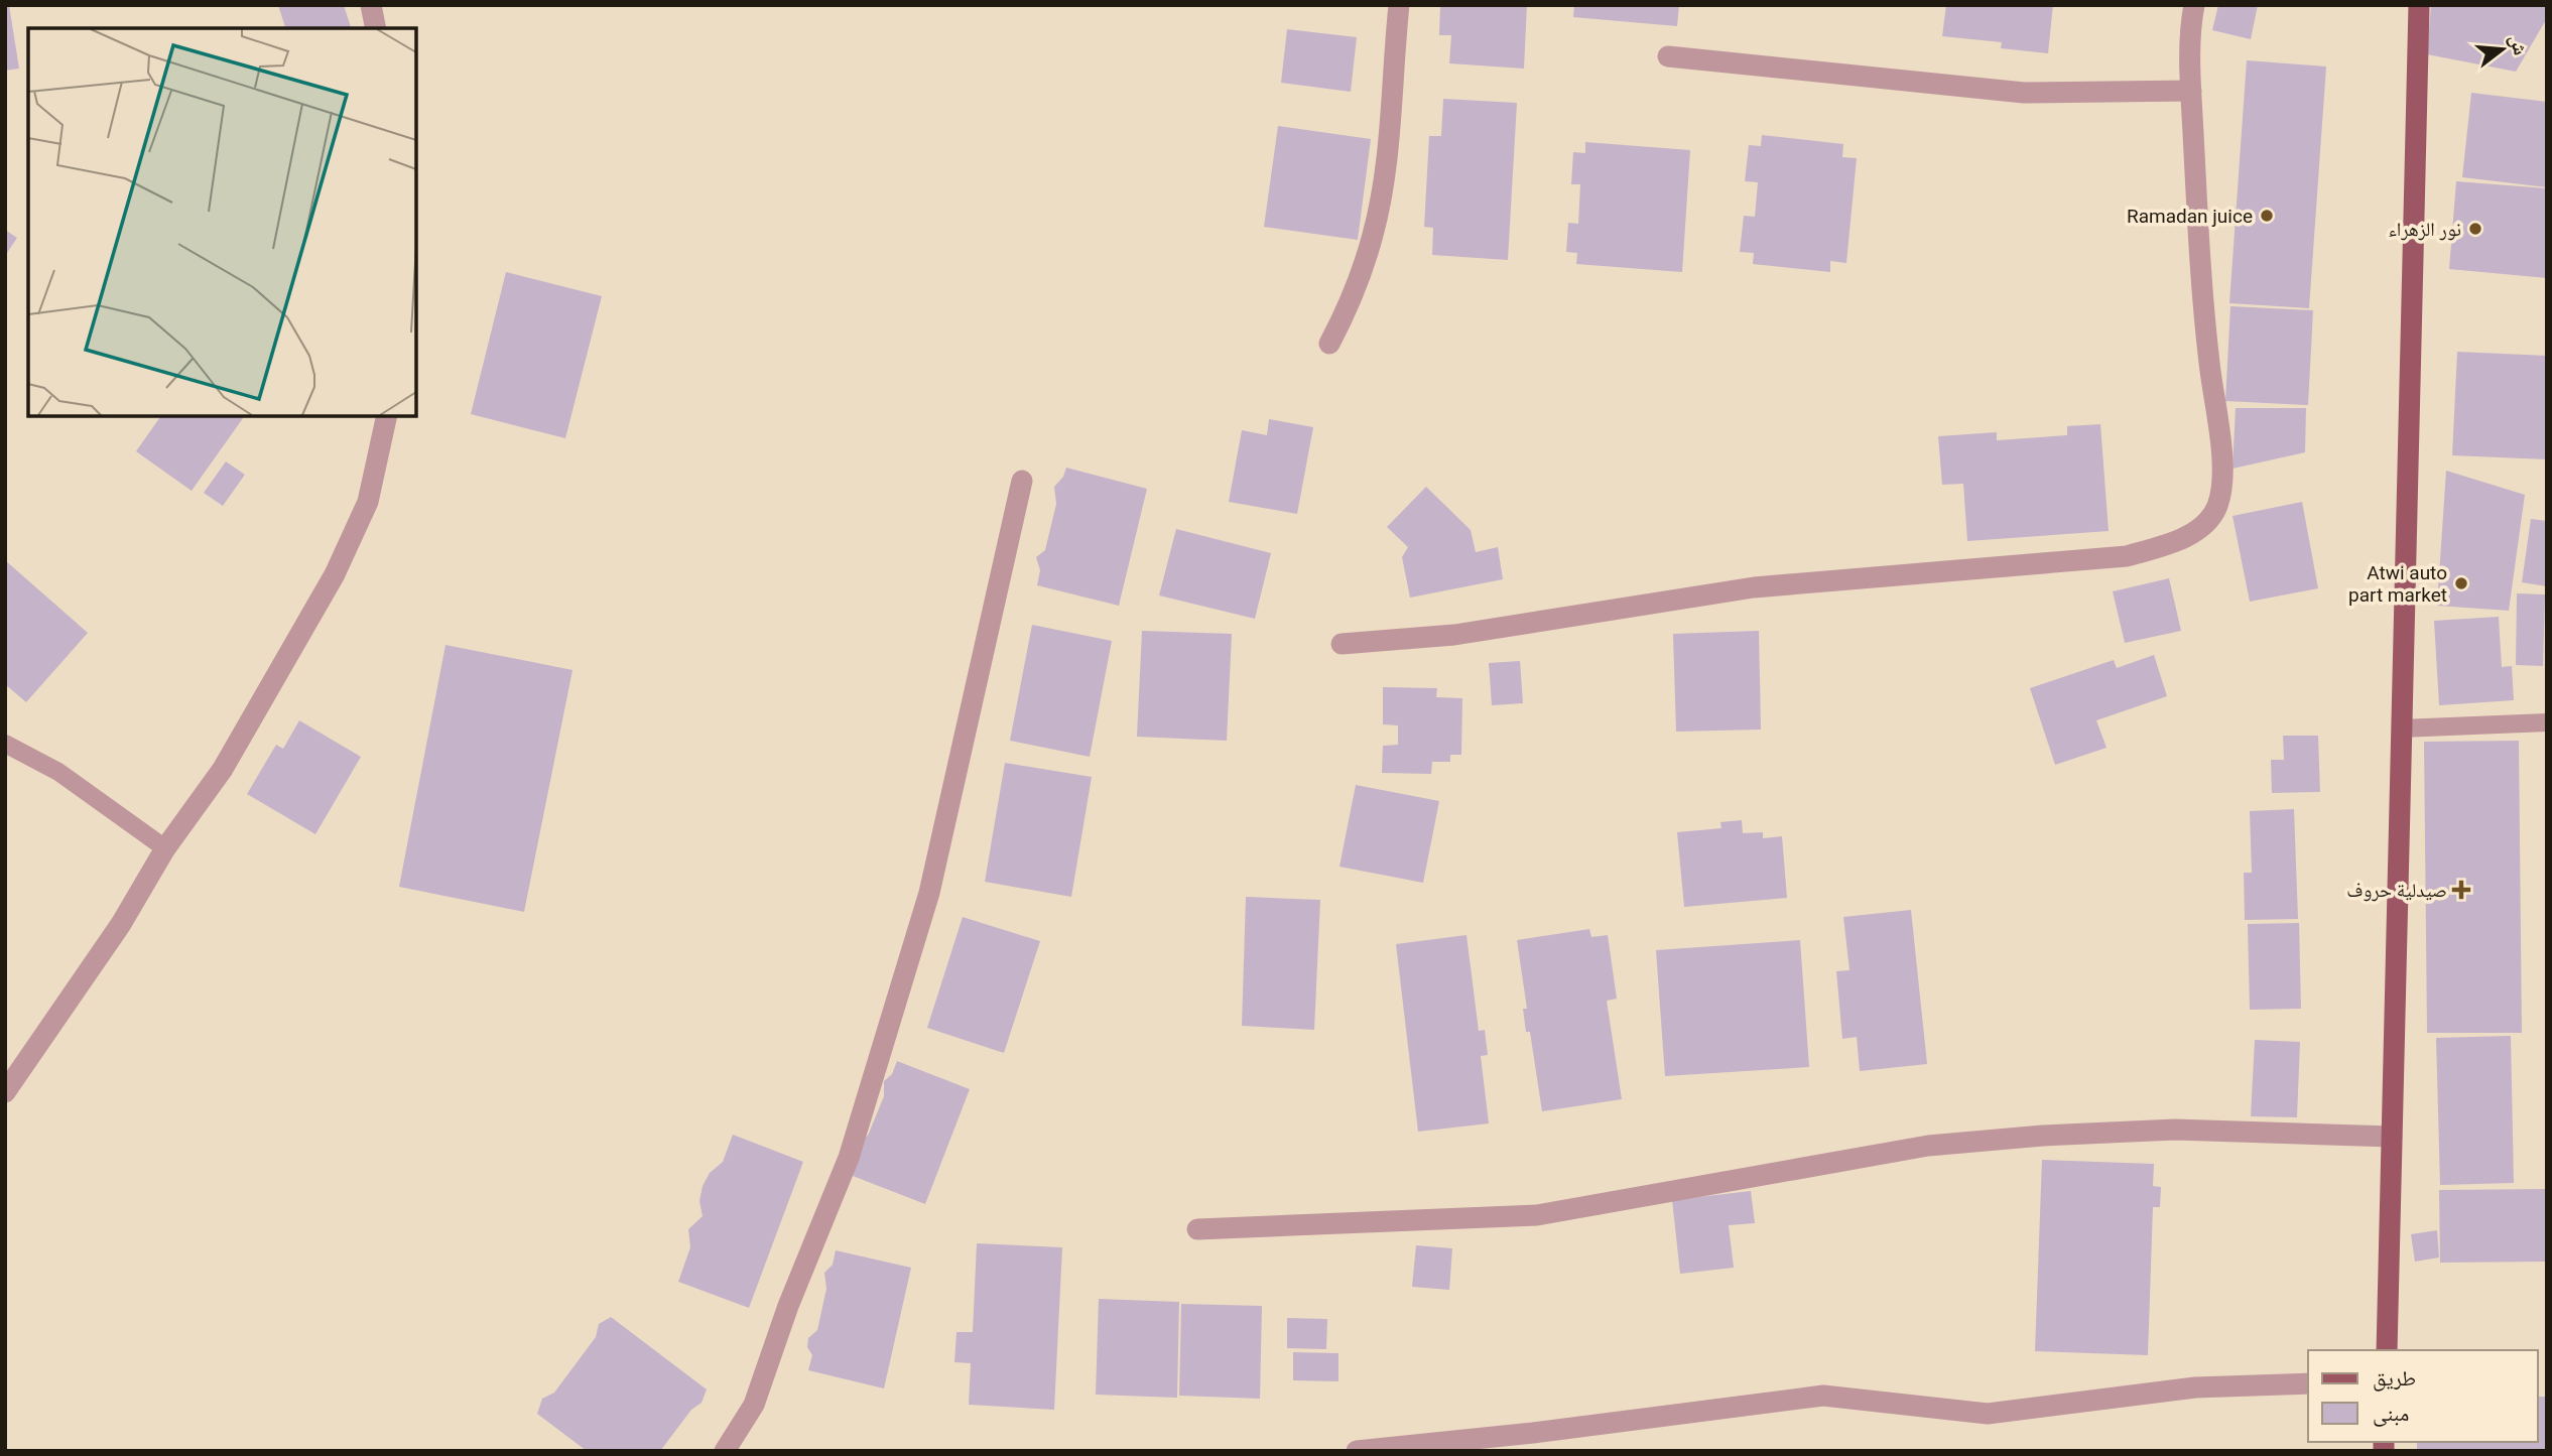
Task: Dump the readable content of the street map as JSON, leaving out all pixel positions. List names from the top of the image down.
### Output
{
  "places": {
    "other": ["Ramadan juice", "نور الزهراء", "Atwi auto part market"],
    "health": ["صيدلية حروف"]
  },
  "legend": ["طريق", "مبنى"],
  "north": "right"
}
